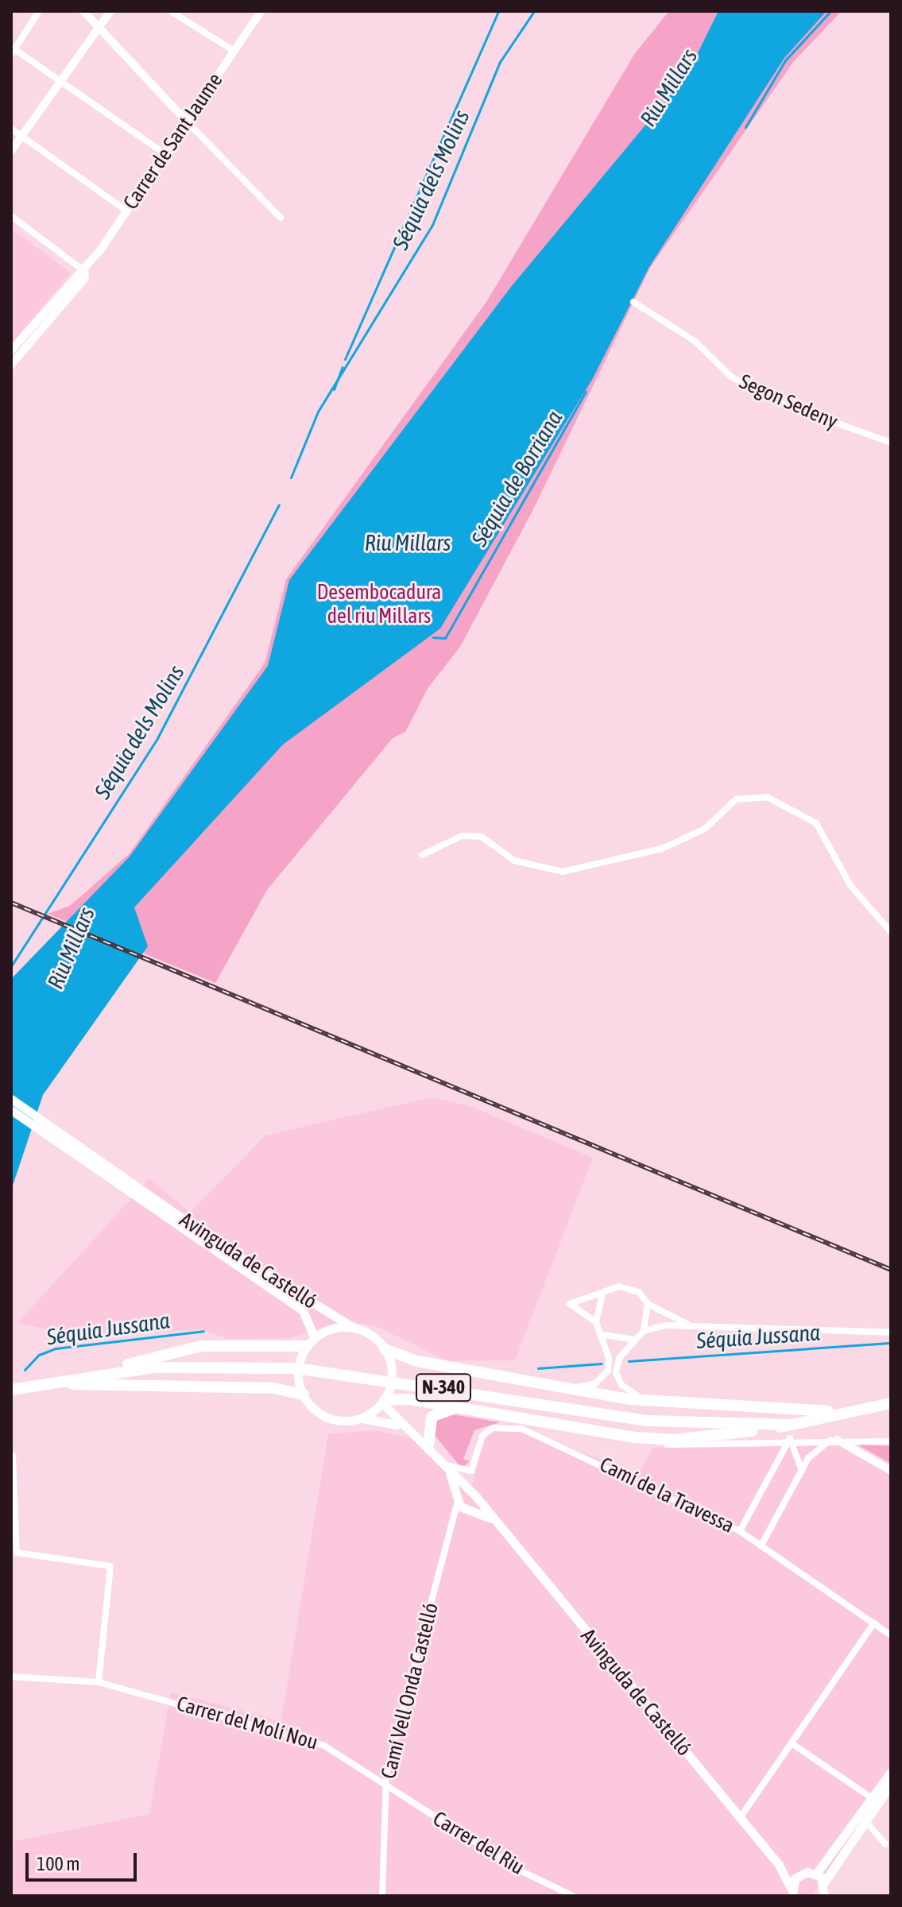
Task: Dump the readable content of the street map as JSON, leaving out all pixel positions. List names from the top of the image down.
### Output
{
  "streets": {
    "highway": ["N-340"],
    "main road": ["Avinguda de Castelló"],
    "street": [
      "Carrer de Sant Jaume",
      "Segon Sedeny",
      "Camí de la Travessa",
      "Camí Vell Onda Castelló",
      "Carrer del Molí Nou",
      "Carrer del Riu"
    ]
  },
  "crossings": [
    ["Avinguda de Castelló", "Camí de la Travessa"],
    ["Avinguda de Castelló", "Camí Vell Onda Castelló"],
    ["Camí Vell Onda Castelló", "Carrer del Molí Nou"],
    ["Camí Vell Onda Castelló", "Carrer del Riu"],
    ["Carrer del Molí Nou", "Carrer del Riu"]
  ],
  "water": [
    "Riu Millars",
    "Séquia dels Molins",
    "Séquia de Borriana",
    "Séquia Jussana"
  ],
  "parks": ["Desembocadura del riu Millars"],
  "scale_bar": "100 m"
}
